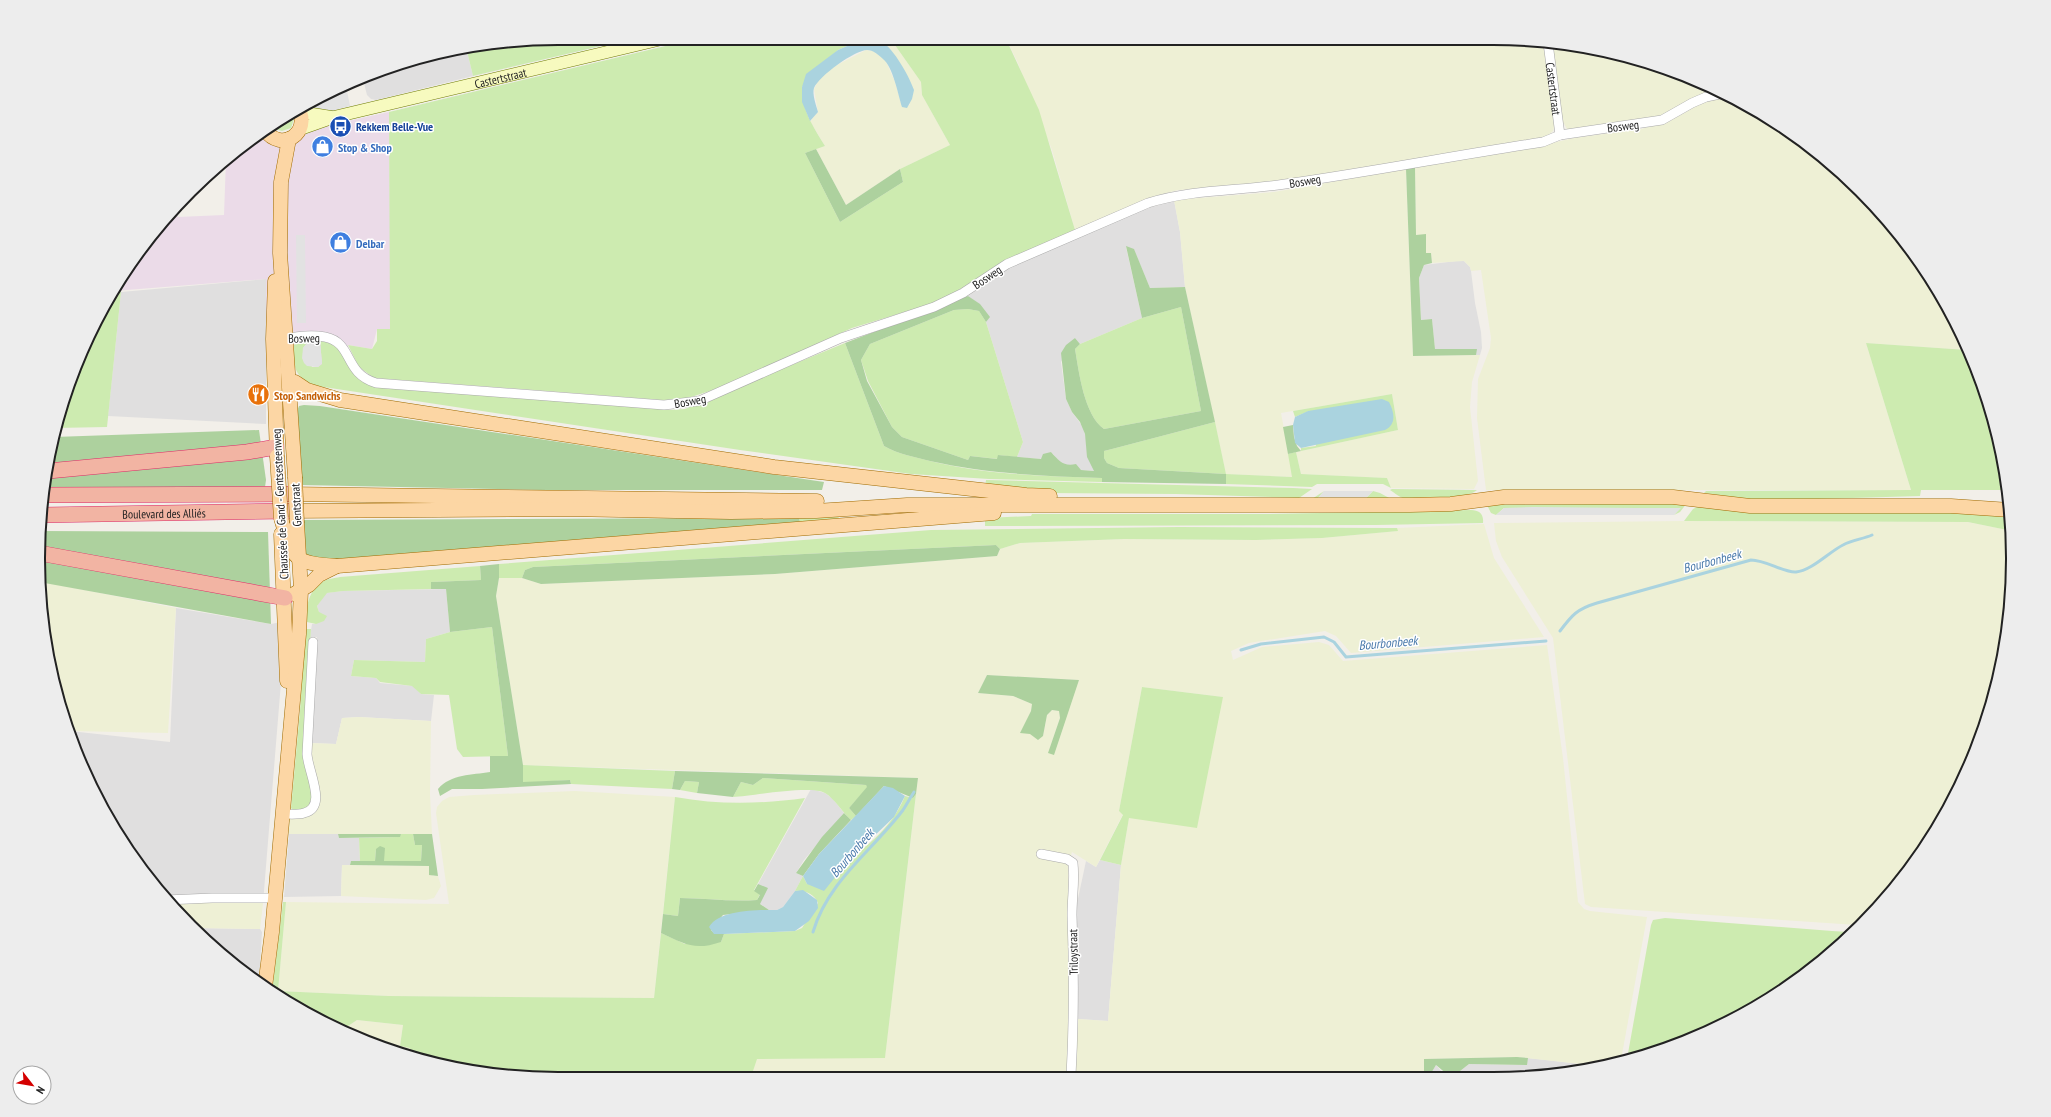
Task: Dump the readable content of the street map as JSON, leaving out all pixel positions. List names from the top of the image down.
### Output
{
  "streets": {
    "highway": ["Boulevard des Alliés"],
    "main road": ["Castertstraat", "Chaussée de Gand - Gentsesteenweg", "Gentstraat"],
    "street": ["Bosweg", "Triloystraat"]
  },
  "crossings": [
    ["Castertstraat", "Bosweg"],
    ["Bosweg", "Chaussée de Gand - Gentsesteenweg"],
    ["Bosweg", "Gentstraat"],
    ["Chaussée de Gand - Gentsesteenweg", "Gentstraat"],
    ["Chaussée de Gand - Gentsesteenweg", "Boulevard des Alliés"]
  ],
  "water": ["Bourbonbeek"],
  "places": {
    "bus stop": ["Rekkem Belle-Vue"],
    "shop": ["Stop & Shop", "Delbar"],
    "restaurant": ["Stop Sandwichs"]
  },
  "north": "bottom right"
}
